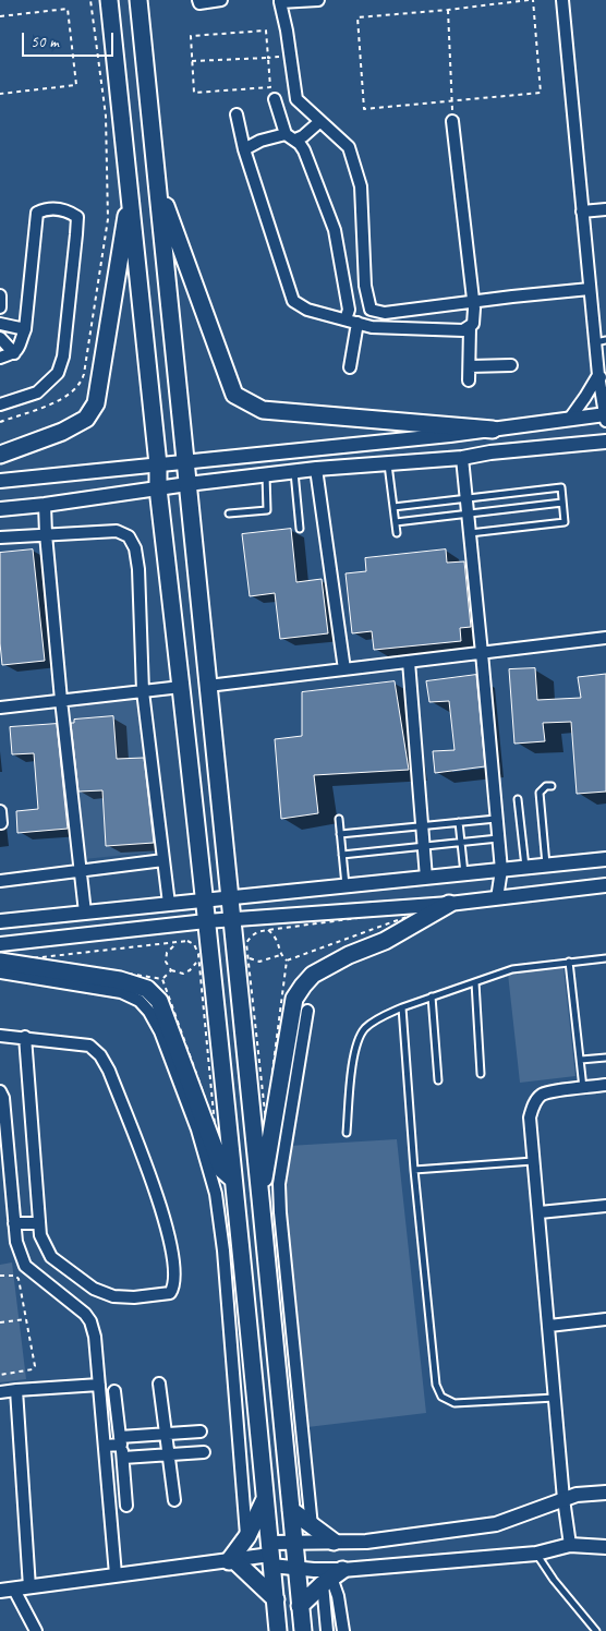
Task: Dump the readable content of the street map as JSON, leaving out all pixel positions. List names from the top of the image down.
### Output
{
  "scale_bar": "50 m"
}
